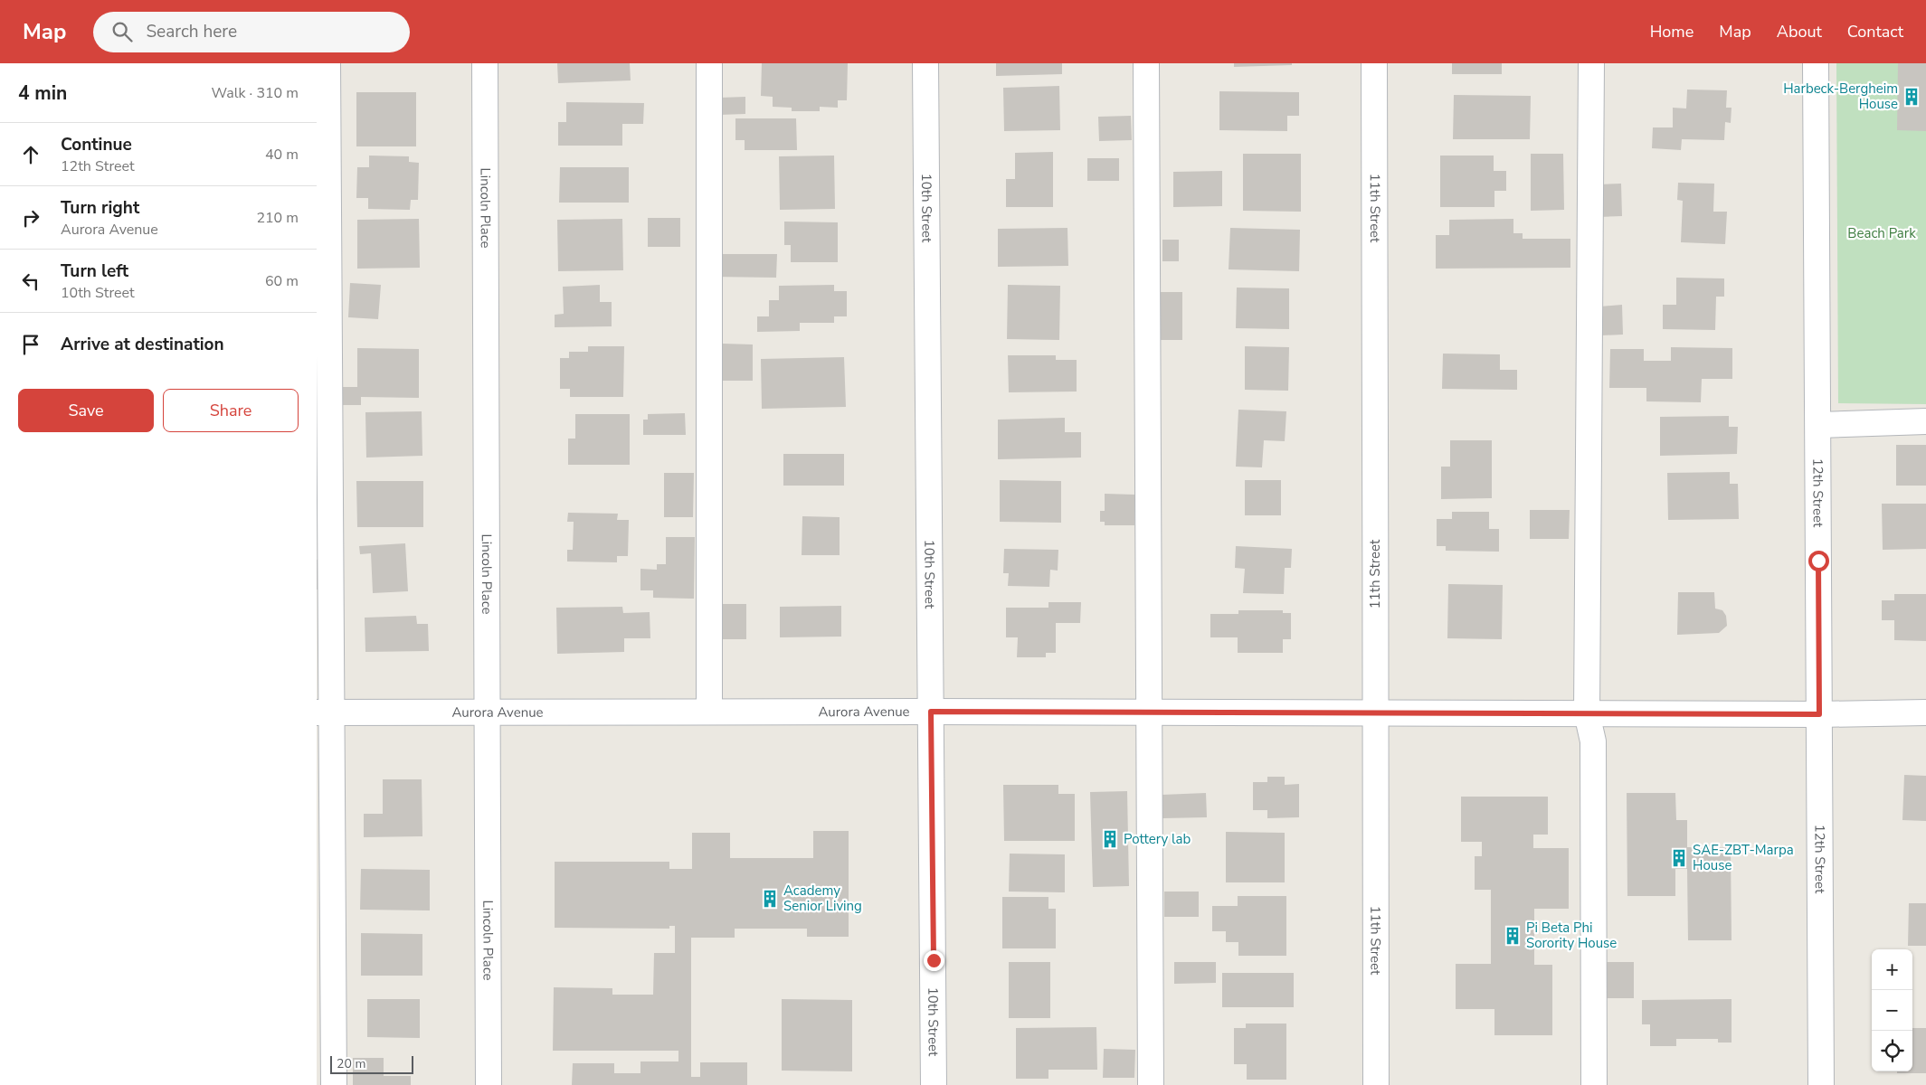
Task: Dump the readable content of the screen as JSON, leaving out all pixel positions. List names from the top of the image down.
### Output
{
  "streets": {
    "street": [
      "Lincoln Place",
      "10th Street",
      "11th Street",
      "12th Street",
      "Aurora Avenue"
    ]
  },
  "crossings": [
    ["Lincoln Place", "Aurora Avenue"],
    ["10th Street", "Aurora Avenue"],
    ["11th Street", "Aurora Avenue"],
    ["12th Street", "Aurora Avenue"]
  ],
  "parks": ["Beach Park"],
  "places": {
    "building": [
      "Harbeck-Bergheim House",
      "Pottery lab",
      "SAE-ZBT-Marpa House",
      "Academy Senior Living",
      "Pi Beta Phi Sorority House"
    ]
  },
  "scale_bar": "20 m",
  "page": {
    "header": "Map",
    "search": "Search here",
    "nav": [
      "Home",
      "Map",
      "About",
      "Contact"
    ],
    "heading": ["4 min", "Walk · 310 m"],
    "list": [
      ["Continue", "12th Street", "40 m"],
      ["Turn right", "Aurora Avenue", "210 m"],
      ["Turn left", "10th Street", "60 m"],
      "Arrive at destination"
    ],
    "buttons": ["Save", "Share"],
    "map_buttons": ["+", "−"],
    "scale": "20 m"
  }
}
